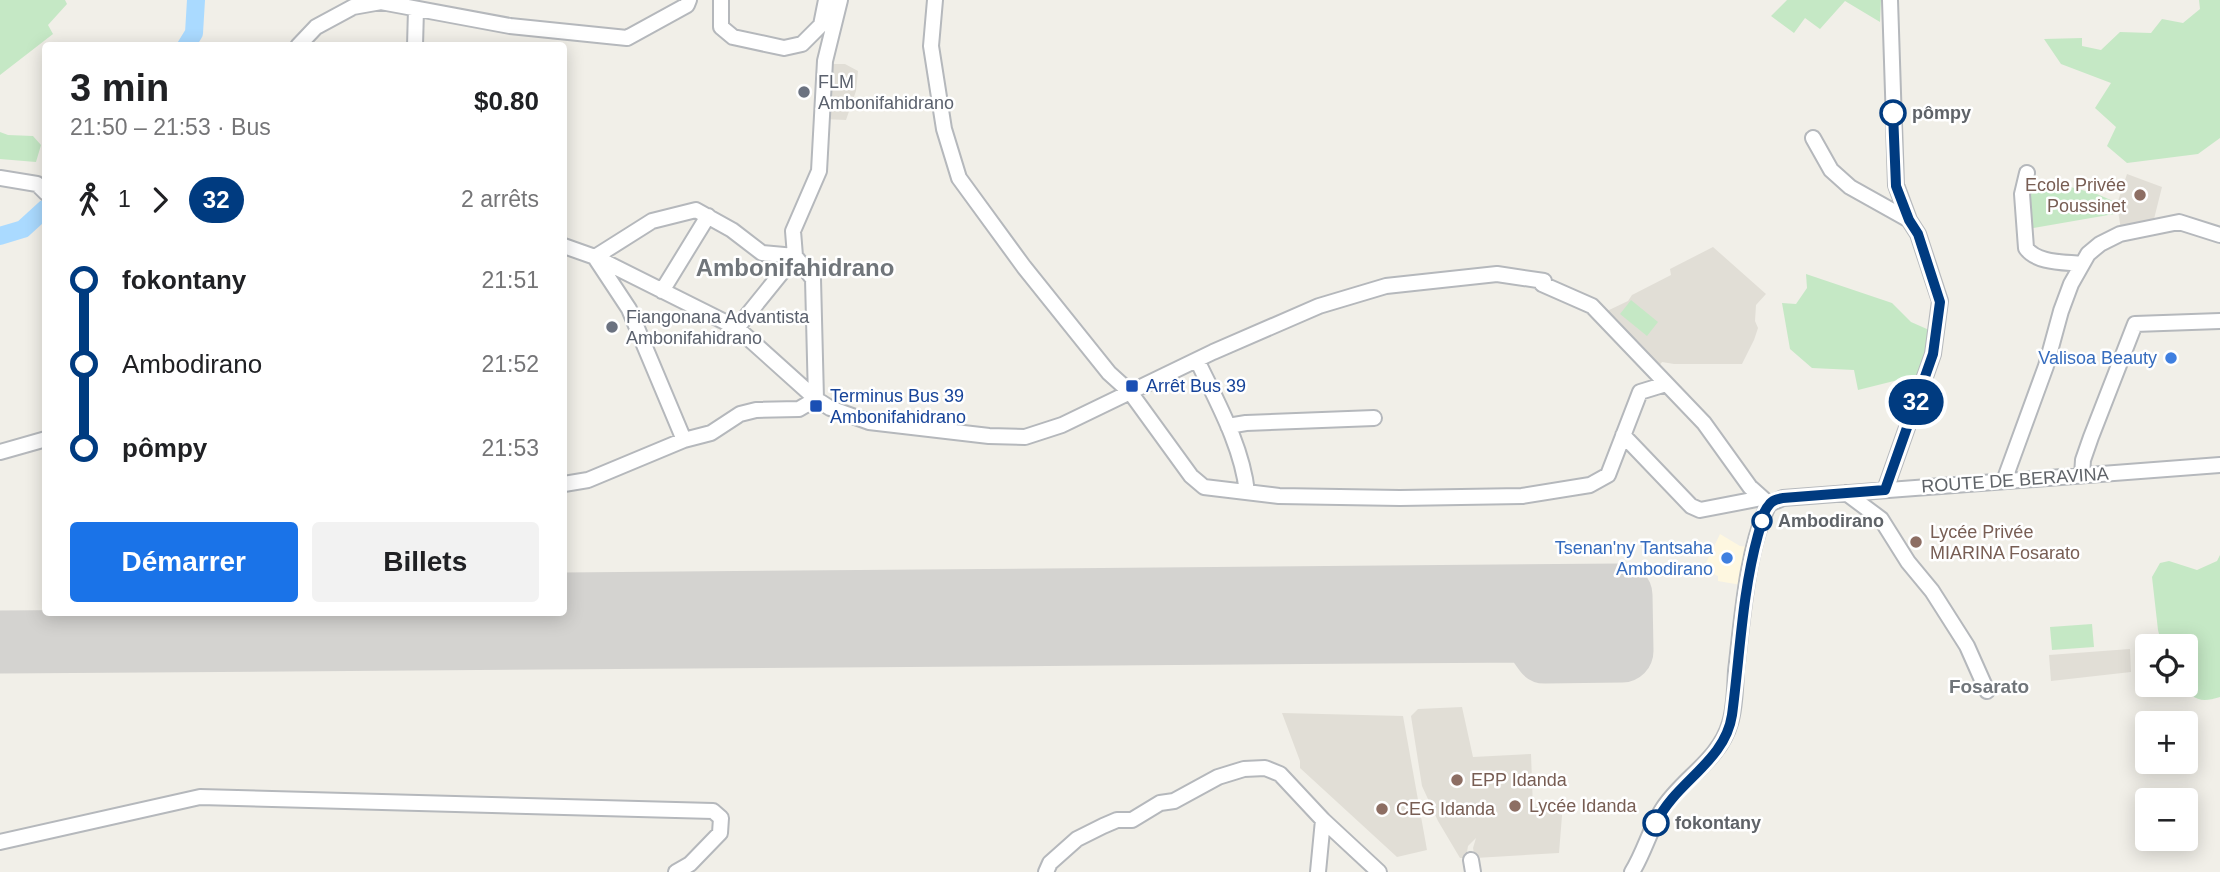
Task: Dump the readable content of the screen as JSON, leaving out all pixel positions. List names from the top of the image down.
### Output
{
  "streets": {
    "street": ["ROUTE DE BERAVINA"]
  },
  "districts": ["Ambonifahidrano", "Fosarato"],
  "places": {
    "other": [
      "FLM Ambonifahidrano",
      "pômpy",
      "Ecole Privée Poussinet",
      "Fiangonana Advantista Ambonifahidrano",
      "Valisoa Beauty",
      "Ambodirano",
      "Lycée Privée MIARINA Fosarato",
      "Tsenan'ny Tantsaha Ambodirano",
      "EPP Idanda",
      "Lycée Idanda",
      "CEG Idanda",
      "fokontany"
    ],
    "transit": ["Arrêt Bus 39", "Terminus Bus 39 Ambonifahidrano"]
  },
  "lines": ["bus line 32"],
  "page": {
    "on_map": "32",
    "heading": ["3 min", "21:50 – 21:53 · Bus", "$0.80"],
    "legs": ["1", "32", "2 arrêts"],
    "list": [
      {
        "name": "fokontany",
        "value": "21:51"
      },
      {
        "name": "Ambodirano",
        "value": "21:52"
      },
      {
        "name": "pômpy",
        "value": "21:53"
      }
    ],
    "buttons": ["Démarrer", "Billets"],
    "map_buttons": ["+", "−"]
  }
}
